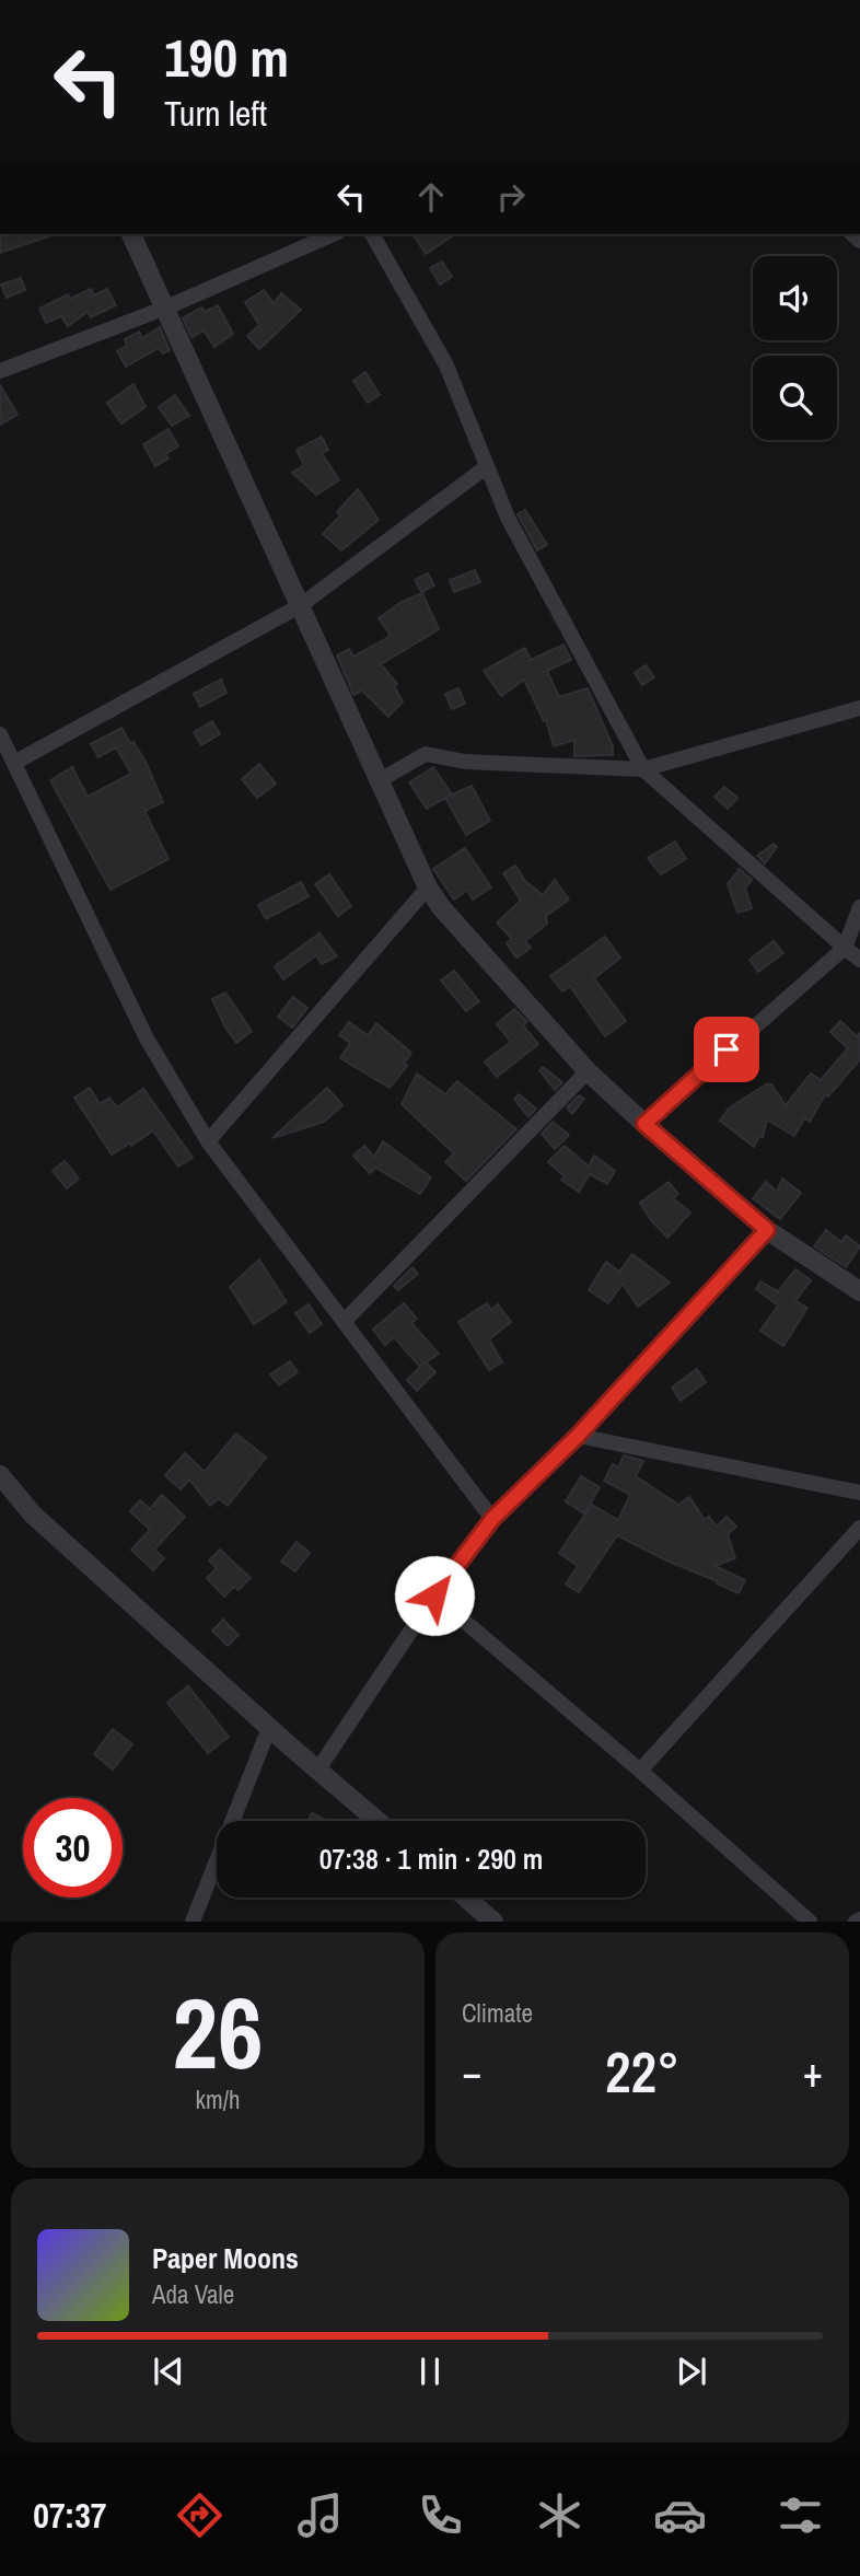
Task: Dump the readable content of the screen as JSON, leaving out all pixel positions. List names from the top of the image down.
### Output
{
  "page": {
    "turn": ["190 m", "Turn left"],
    "limit": "30",
    "trip": "07:38 · 1 min · 290 m",
    "tile": [
      ["26", "km/h"],
      "Climate"
    ],
    "heat": ["−", "22°", "+"],
    "song": ["Paper Moons", "Ada Vale"],
    "tabs": "07:37"
  }
}
